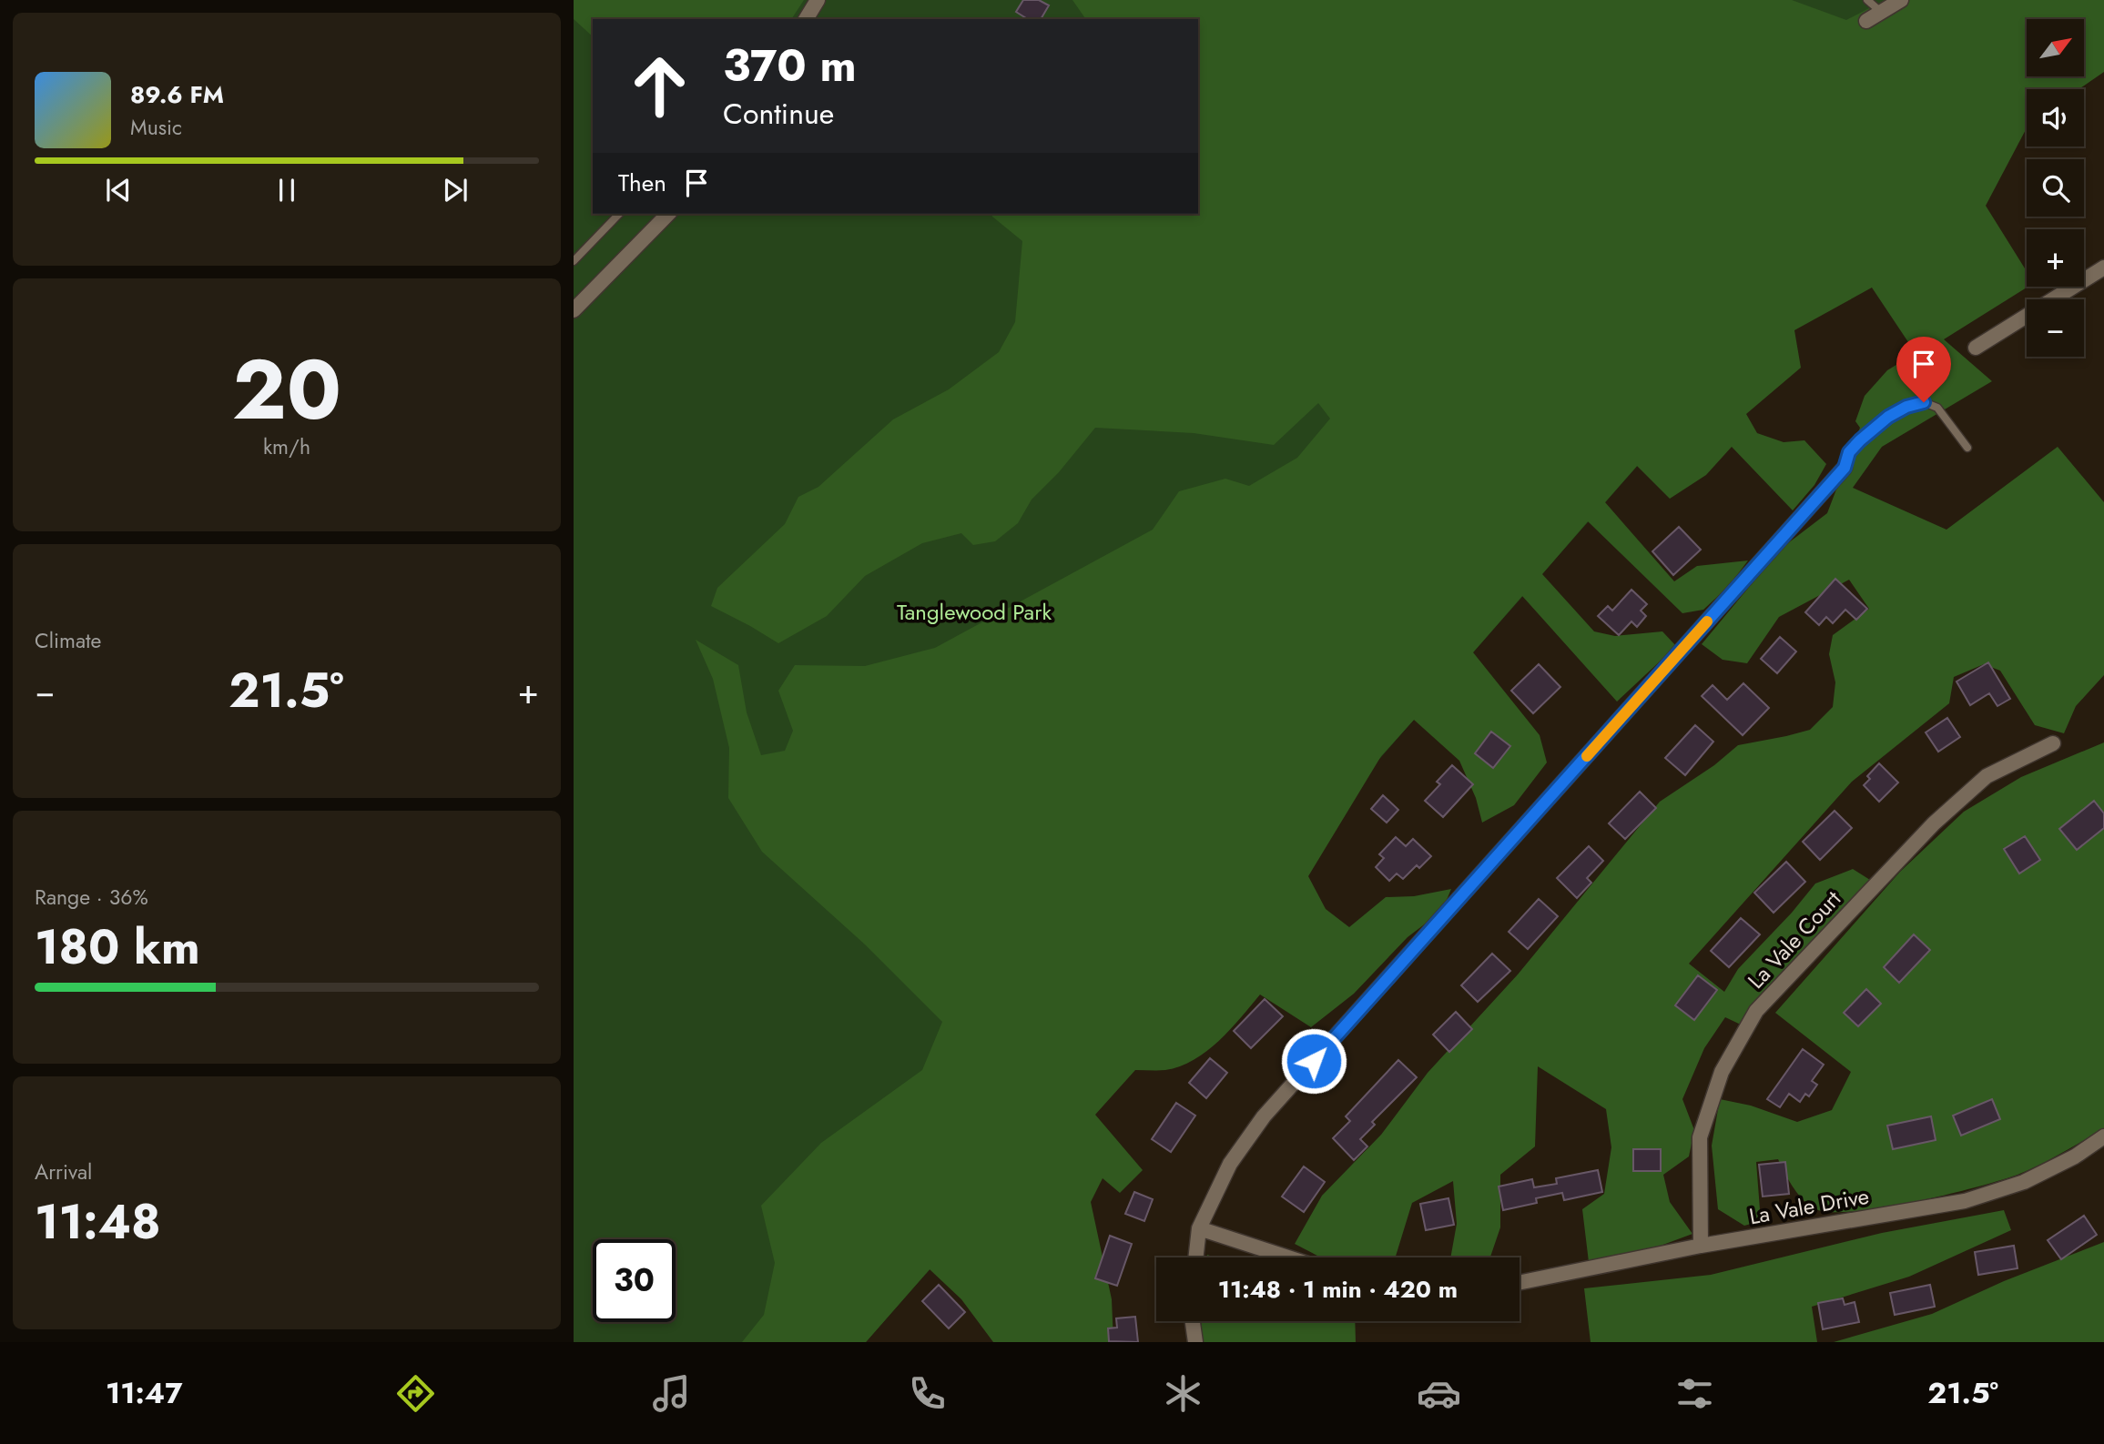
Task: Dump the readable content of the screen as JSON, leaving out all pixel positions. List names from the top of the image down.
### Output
{
  "streets": {
    "street": ["La Vale Court", "La Vale Drive"]
  },
  "crossings": [
    ["La Vale Court", "La Vale Drive"]
  ],
  "parks": ["Tanglewood Park"],
  "north": "top right",
  "page": {
    "map_buttons": ["+", "−"],
    "turn": ["370 m", "Continue"],
    "song": ["89.6 FM", "Music"],
    "then": "Then",
    "tile": [
      ["20", "km/h"],
      "Climate",
      ["Range · 36%", "180 km"],
      ["Arrival", "11:48"]
    ],
    "heat": ["−", "21.5°", "+"],
    "limit": "30",
    "trip": "11:48 · 1 min · 420 m",
    "tabs": ["11:47", "21.5°"]
  }
}
